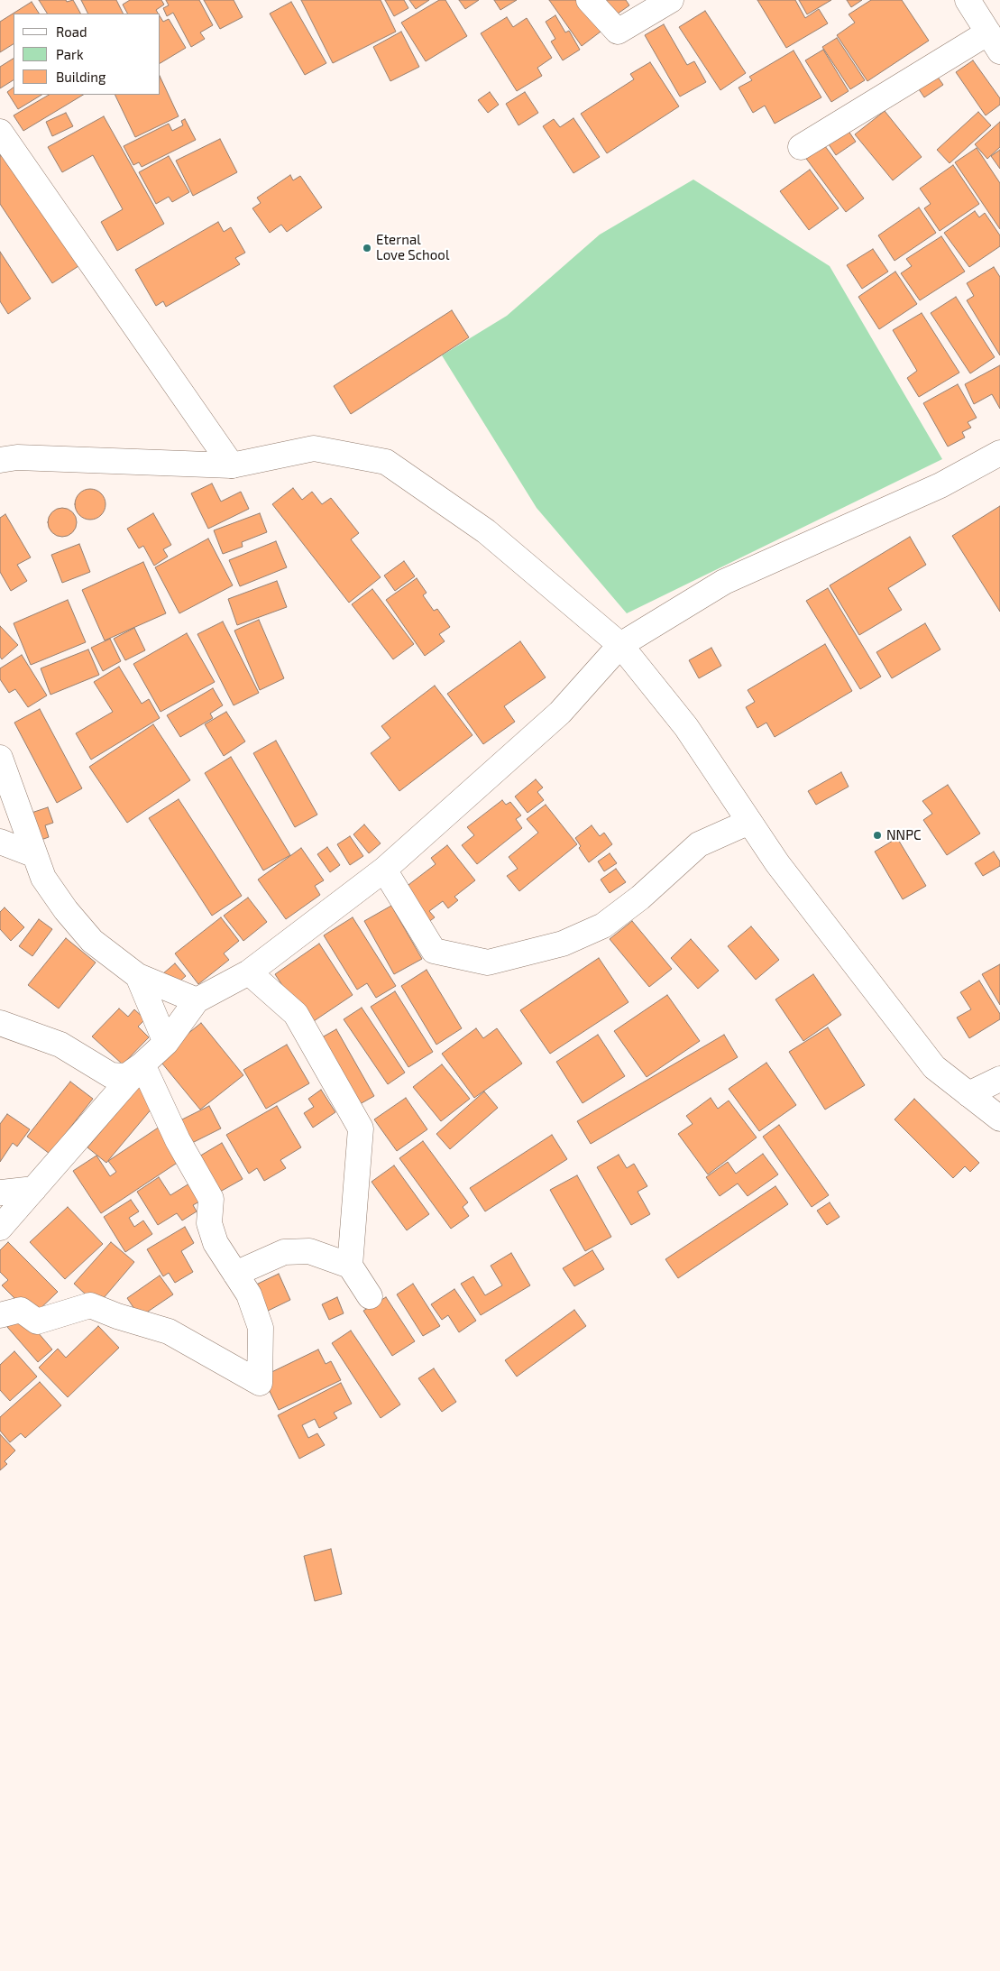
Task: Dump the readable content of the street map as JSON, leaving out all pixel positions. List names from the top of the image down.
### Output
{
  "places": ["Eternal Love School", "NNPC"],
  "legend": ["Road", "Park", "Building"]
}
